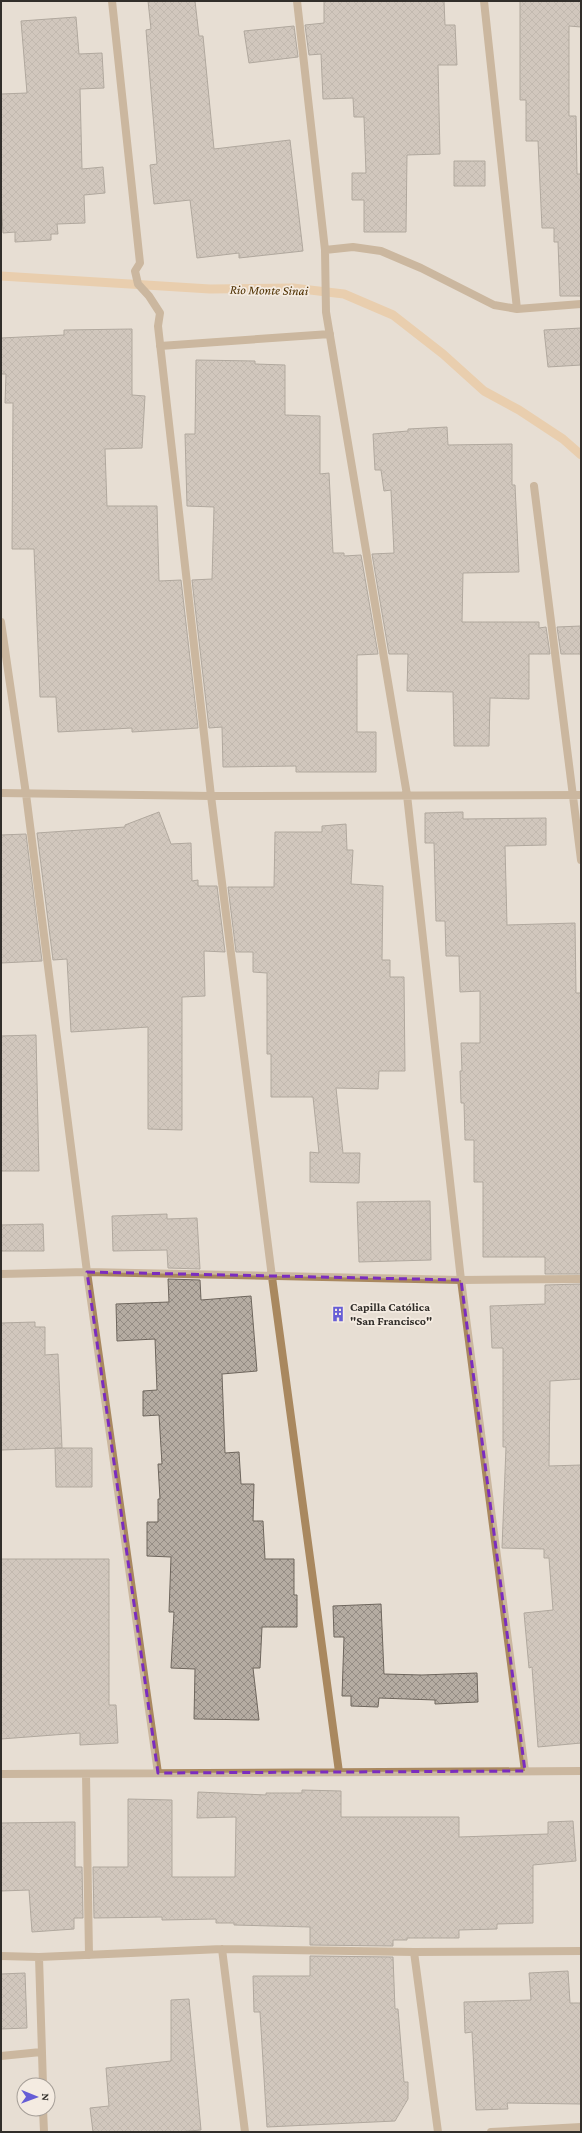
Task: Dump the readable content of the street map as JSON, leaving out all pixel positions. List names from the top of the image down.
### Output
{
  "water": ["Rio Monte Sinai"],
  "places": {
    "building": ["Capilla Católica \"San Francisco\""]
  },
  "north": "right"
}
